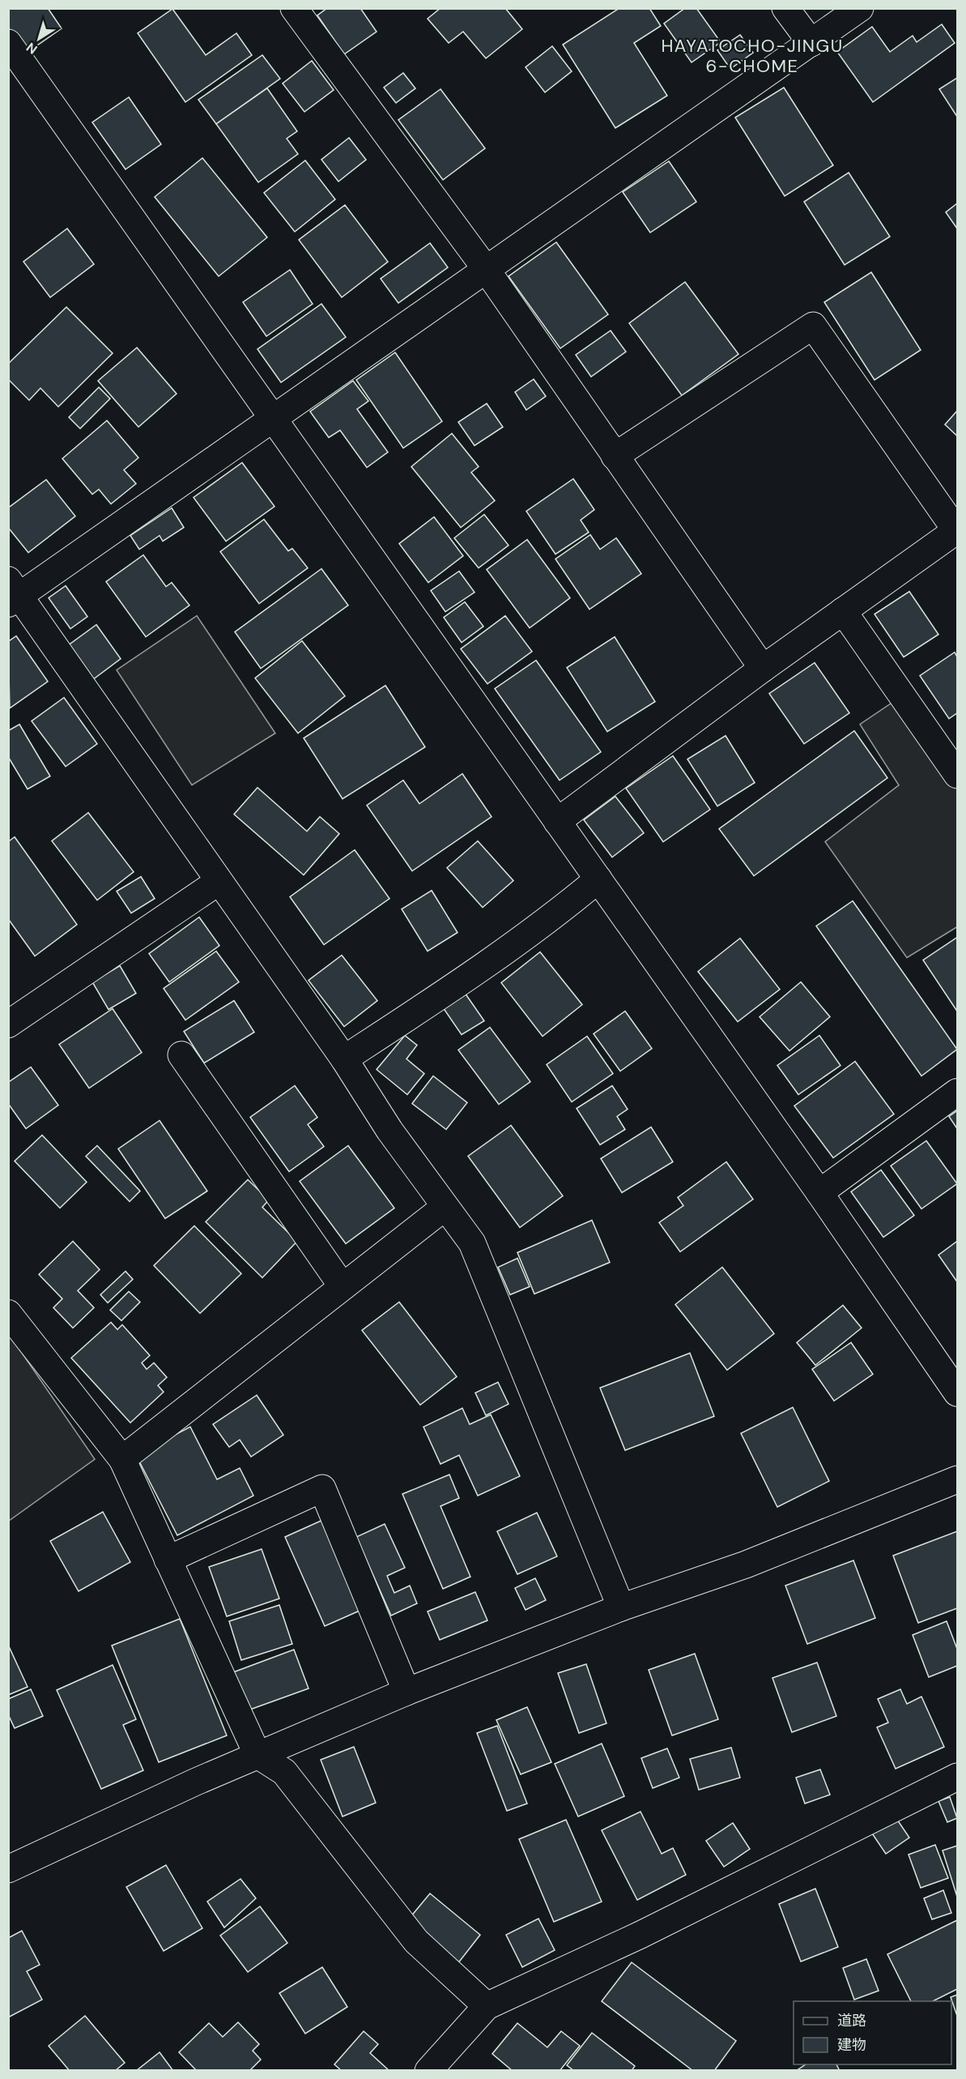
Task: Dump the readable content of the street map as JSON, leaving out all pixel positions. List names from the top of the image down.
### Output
{
  "districts": ["HAYATOCHO-JINGU 6-CHOME"],
  "legend": ["道路", "建物"],
  "north": "bottom left"
}
